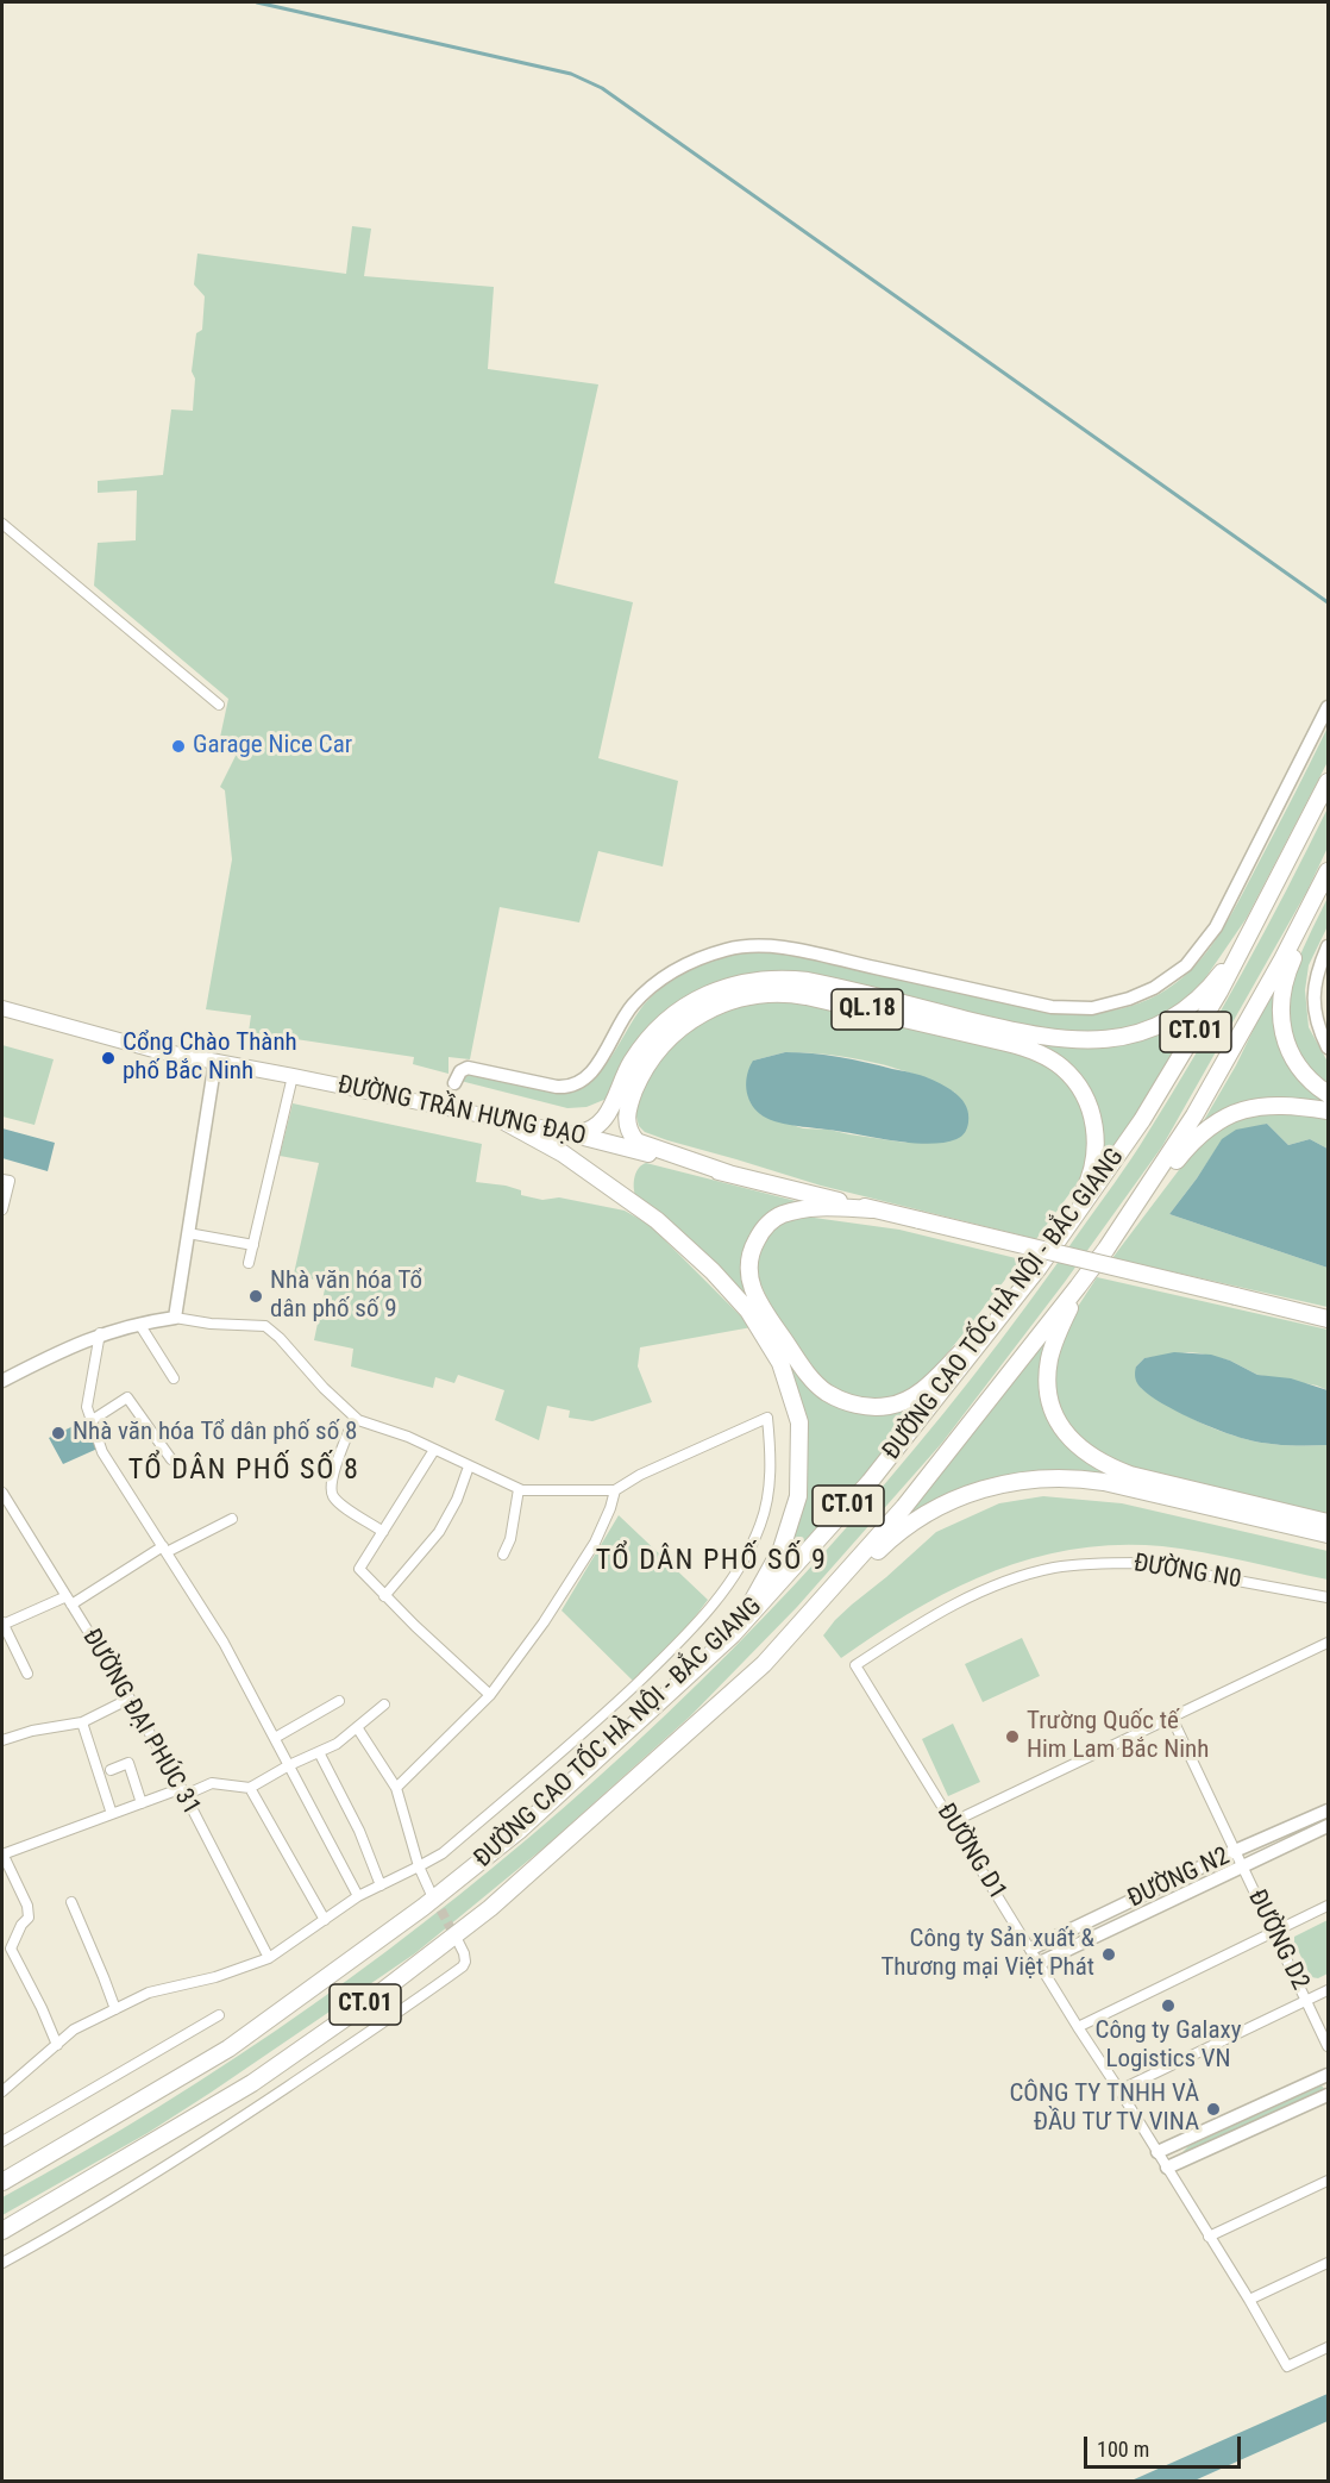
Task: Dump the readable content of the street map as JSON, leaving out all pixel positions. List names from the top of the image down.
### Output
{
  "streets": {
    "highway": [
      "QL.18",
      "CT.01",
      "ĐƯỜNG TRẦN HƯNG ĐẠO",
      "ĐƯỜNG CAO TỐC HÀ NỘI - BẮC GIANG"
    ],
    "street": [
      "ĐƯỜNG N0",
      "ĐƯỜNG ĐẠI PHÚC 31",
      "ĐƯỜNG D1",
      "ĐƯỜNG N2",
      "ĐƯỜNG D2"
    ]
  },
  "crossings": [
    ["QL.18", "ĐƯỜNG TRẦN HƯNG ĐẠO"],
    ["QL.18", "ĐƯỜNG CAO TỐC HÀ NỘI - BẮC GIANG"],
    ["ĐƯỜNG N0", "ĐƯỜNG D1"],
    ["ĐƯỜNG D1", "ĐƯỜNG N2"],
    ["ĐƯỜNG N2", "ĐƯỜNG D2"]
  ],
  "districts": ["TỔ DÂN PHỐ SỐ 8", "TỔ DÂN PHỐ SỐ 9"],
  "places": [
    "Garage Nice Car",
    "Cổng Chào Thành phố Bắc Ninh",
    "Nhà văn hóa Tổ dân phố số 9",
    "Nhà văn hóa Tổ dân phố số 8",
    "Trường Quốc tế Him Lam Bắc Ninh",
    "Công ty Sản xuất & Thương mại Việt Phát",
    "Công ty Galaxy Logistics VN",
    "CÔNG TY TNHH VÀ ĐẦU TƯ TV VINA"
  ],
  "scale_bar": "100 m"
}
